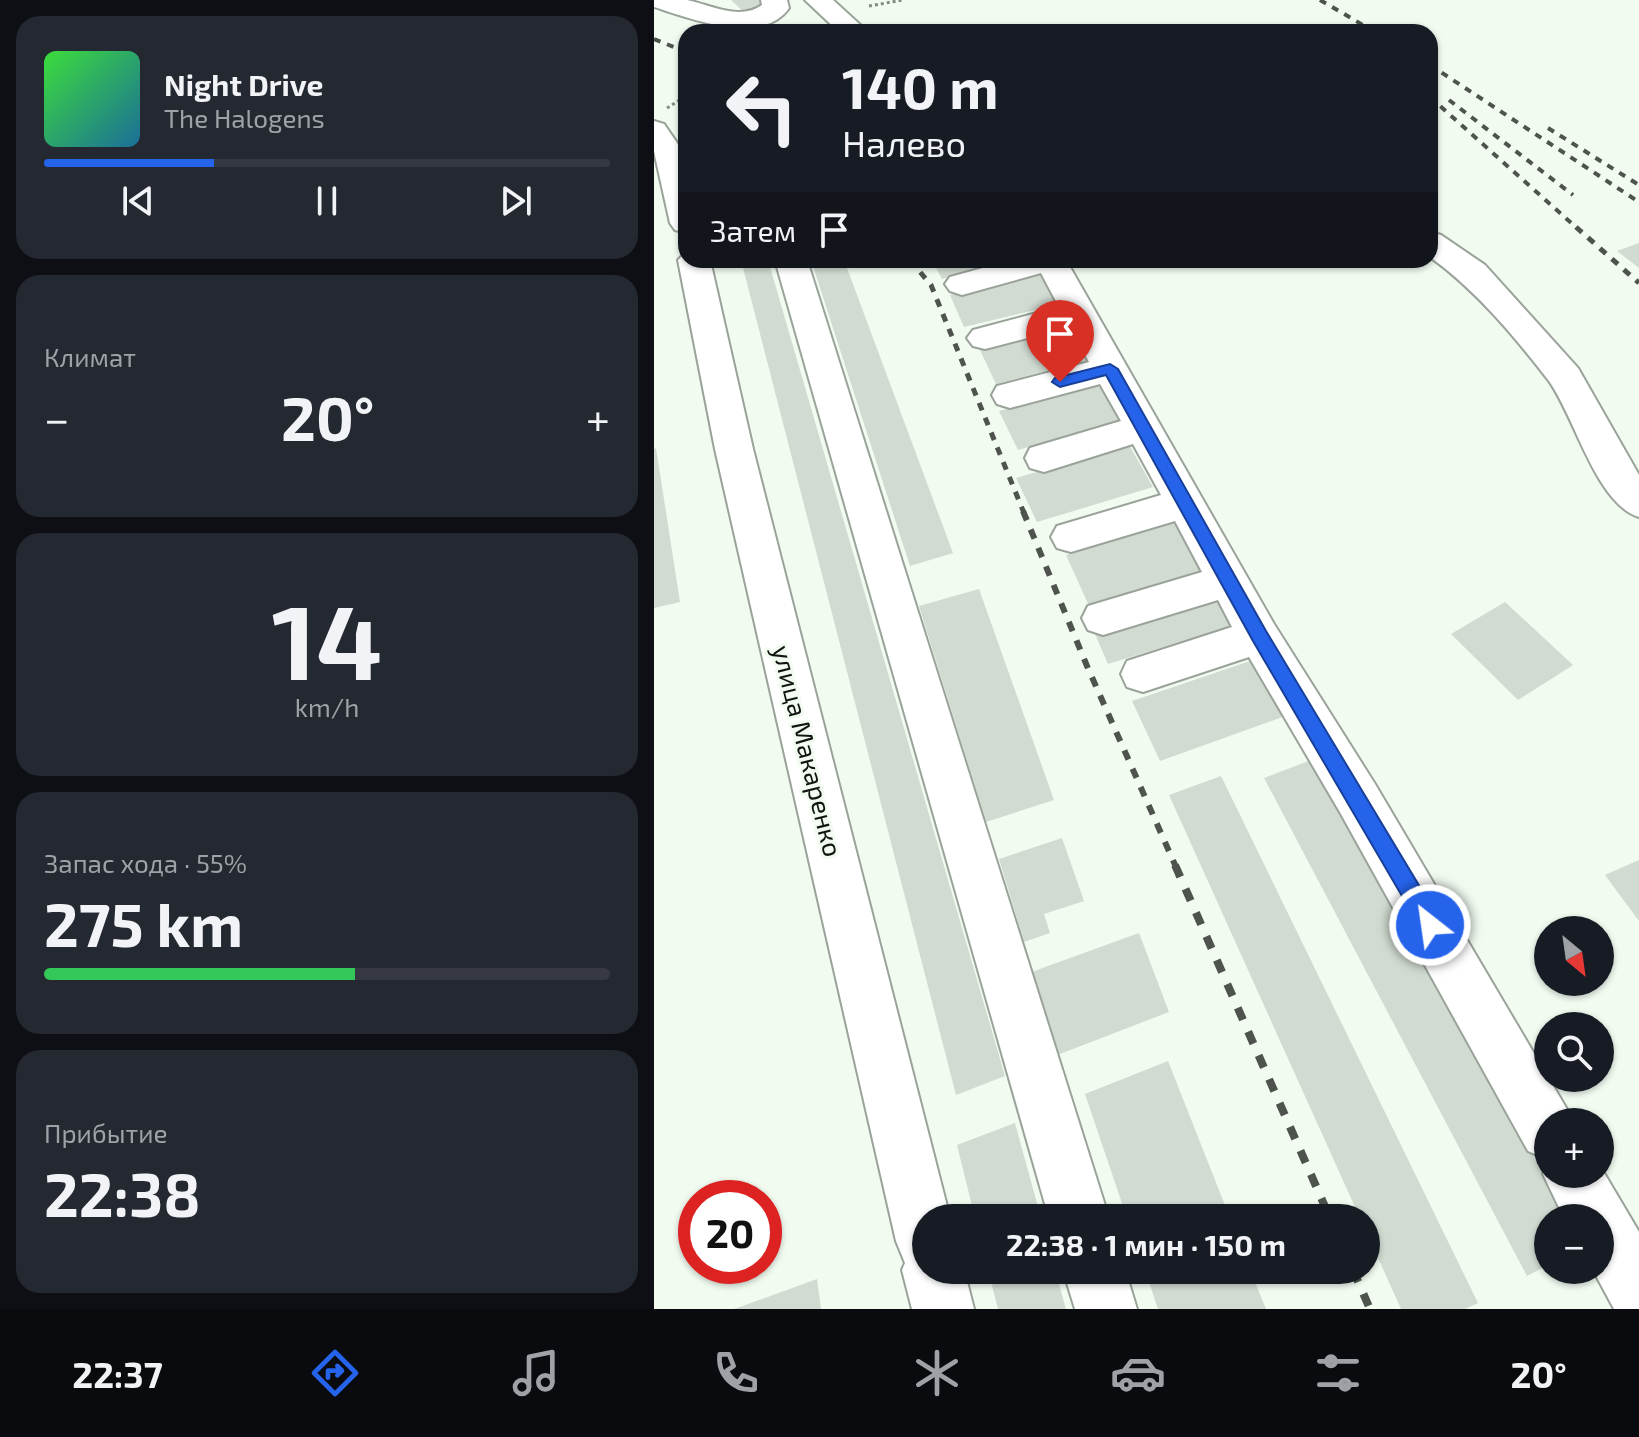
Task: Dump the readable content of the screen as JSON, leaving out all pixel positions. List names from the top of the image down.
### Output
{
  "streets": {
    "street": ["улица Макаренко"]
  },
  "north": "bottom right",
  "page": {
    "turn": ["140 m", "Налево"],
    "song": ["Night Drive", "The Halogens"],
    "then": "Затем",
    "tile": [
      "Климат",
      ["14", "km/h"],
      ["Запас хода · 55%", "275 km"],
      ["Прибытие", "22:38"]
    ],
    "heat": ["−", "20°", "+"],
    "map_buttons": ["+", "−"],
    "limit": "20",
    "trip": "22:38 · 1 мин · 150 m",
    "tabs": ["22:37", "20°"]
  }
}
